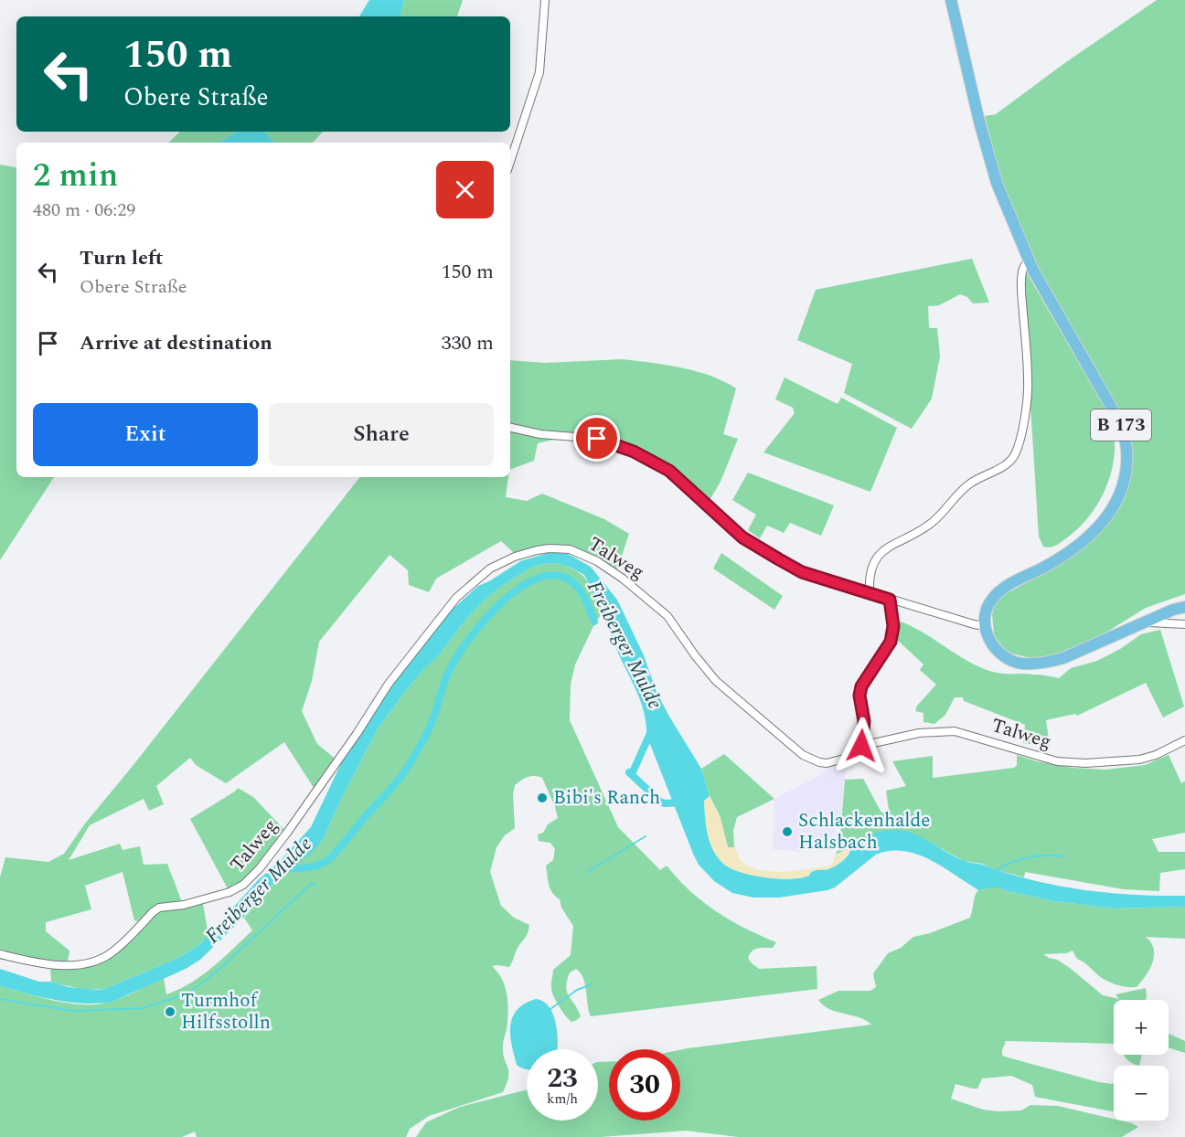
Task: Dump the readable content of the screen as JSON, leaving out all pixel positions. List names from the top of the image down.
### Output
{
  "streets": {
    "main road": ["B 173"],
    "street": ["Talweg"]
  },
  "water": ["Freiberger Mulde"],
  "places": ["Bibi's Ranch", "Schlackenhalde Halsbach", "Turmhof Hilfsstolln"],
  "page": {
    "turn": ["150 m", "Obere Straße"],
    "heading": ["2 min", "480 m · 06:29"],
    "list": [
      {
        "name": "Turn left",
        "note": "Obere Straße",
        "value": "150 m"
      },
      {
        "name": "Arrive at destination",
        "value": "330 m"
      }
    ],
    "buttons": ["Exit", "Share"],
    "map_buttons": ["+", "−"],
    "speed": "23 km/h",
    "limit": "30"
  }
}
